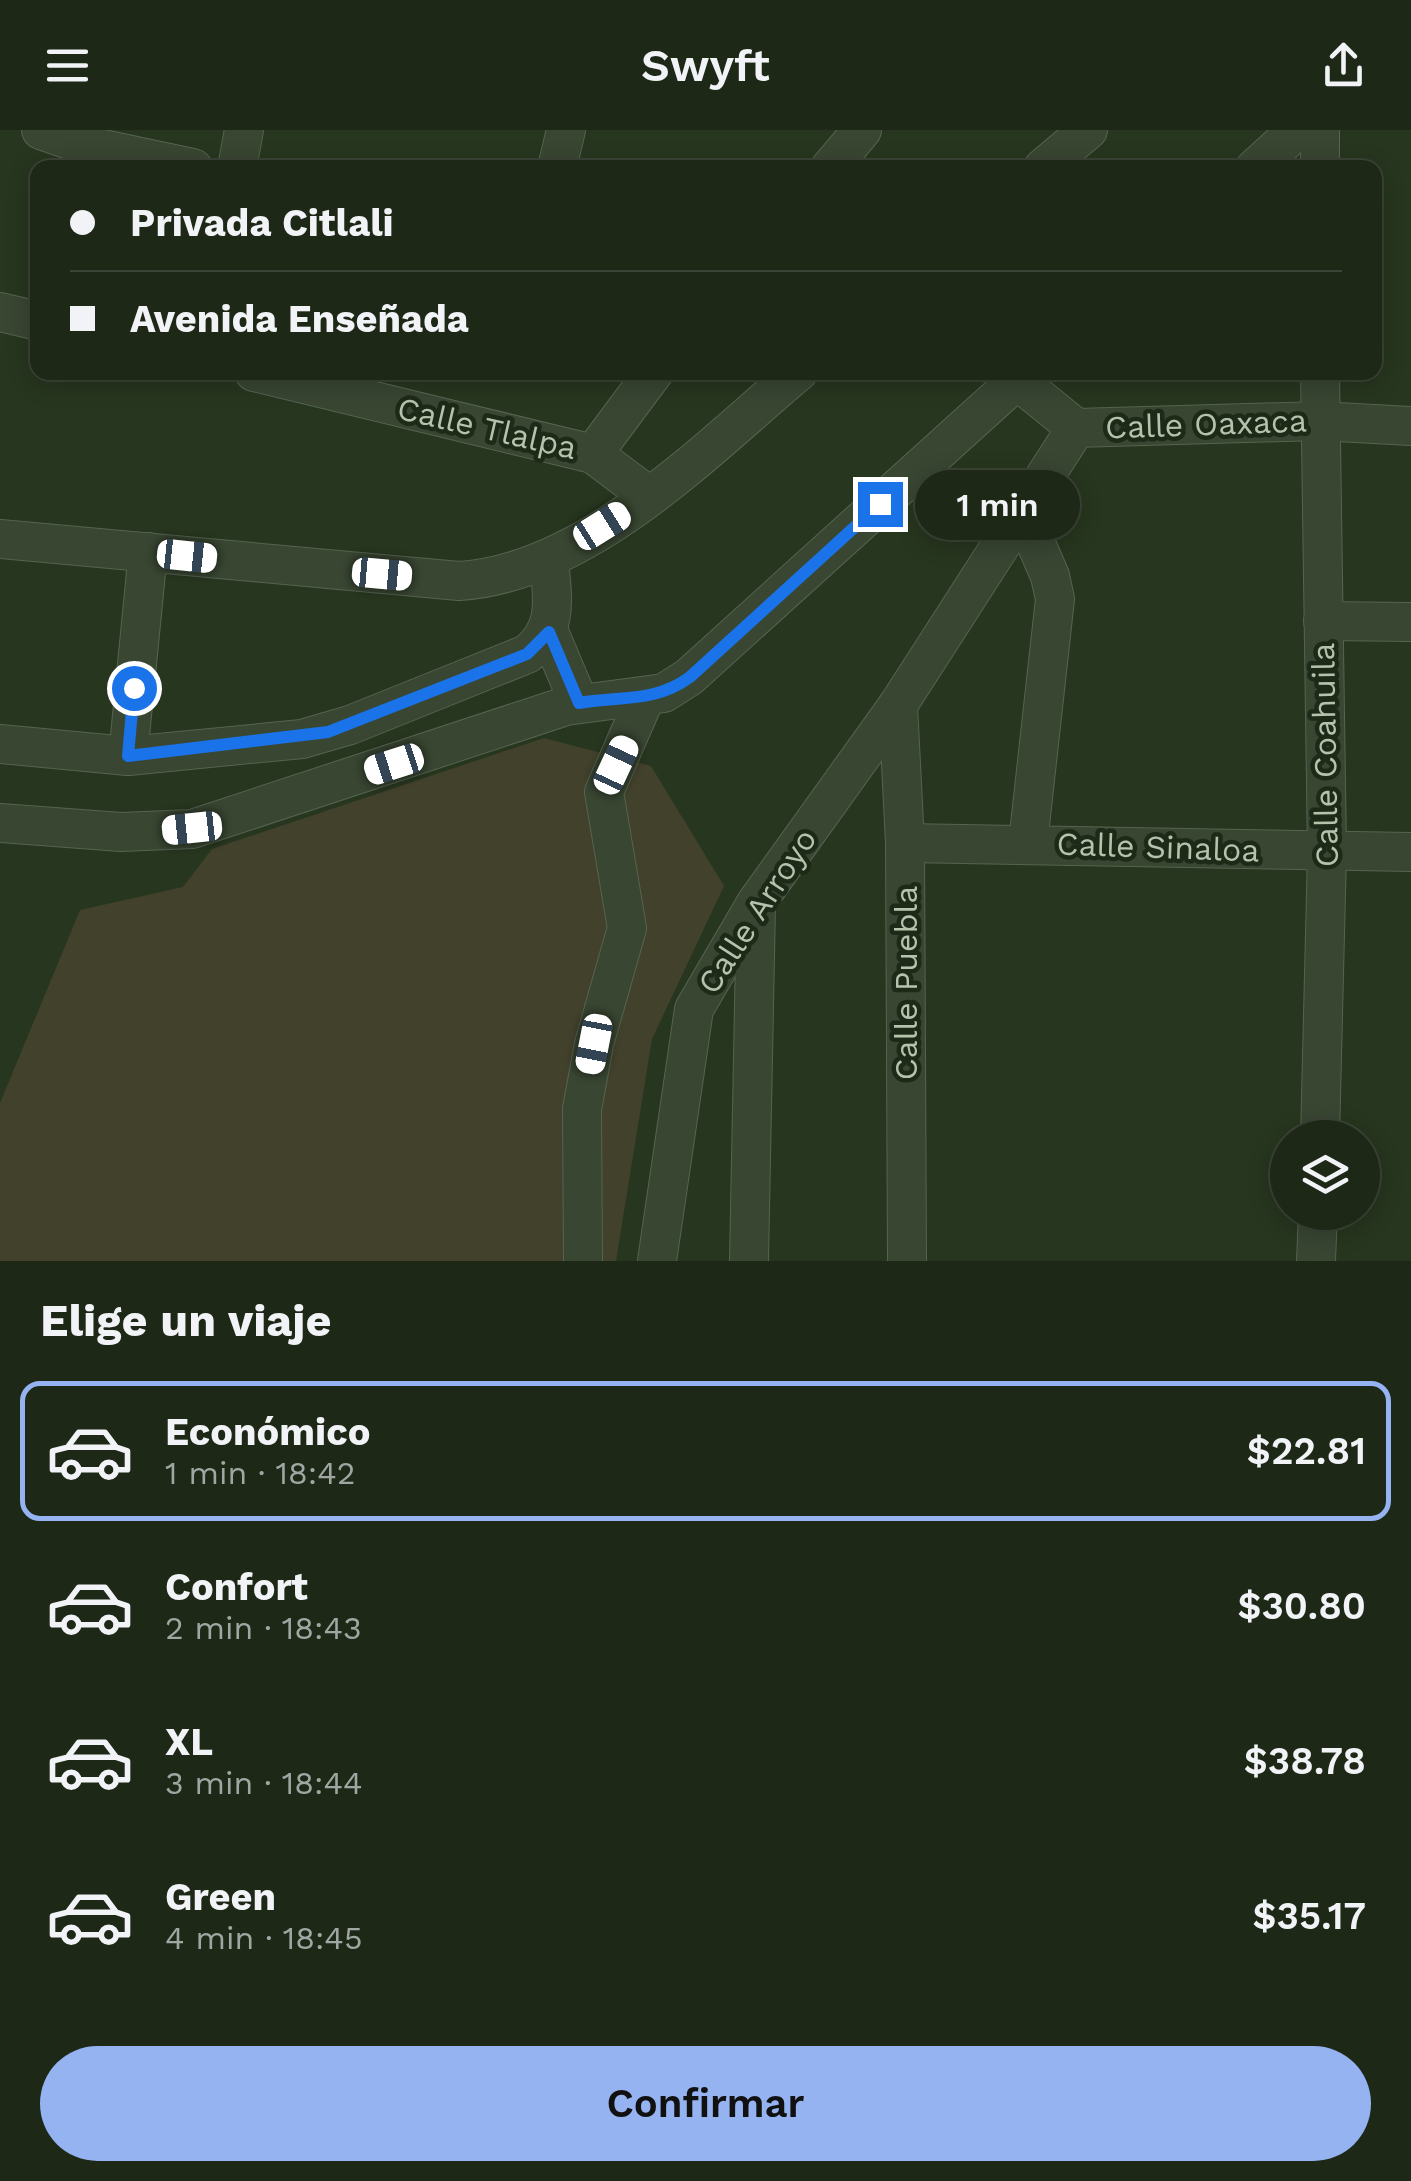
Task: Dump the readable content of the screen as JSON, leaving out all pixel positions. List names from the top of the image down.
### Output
{
  "streets": {
    "street": [
      "Calle Oaxaca",
      "Calle Tlalpa",
      "Calle Coahuila",
      "Calle Sinaloa",
      "Calle Arroyo",
      "Calle Puebla"
    ]
  },
  "crossings": [
    ["Calle Oaxaca", "Calle Coahuila"],
    ["Calle Oaxaca", "Calle Arroyo"],
    ["Calle Coahuila", "Calle Sinaloa"],
    ["Calle Sinaloa", "Calle Puebla"],
    ["Calle Arroyo", "Calle Puebla"]
  ],
  "page": {
    "header": "Swyft",
    "banner": ["Privada Citlali", "Avenida Enseñada"],
    "bubble": "1 min",
    "heading": "Elige un viaje",
    "list": [
      {
        "name": "Económico",
        "note": "1 min · 18:42",
        "value": "$22.81"
      },
      {
        "name": "Confort",
        "note": "2 min · 18:43",
        "value": "$30.80"
      },
      {
        "name": "XL",
        "note": "3 min · 18:44",
        "value": "$38.78"
      },
      {
        "name": "Green",
        "note": "4 min · 18:45",
        "value": "$35.17"
      }
    ],
    "buttons": "Confirmar"
  }
}
